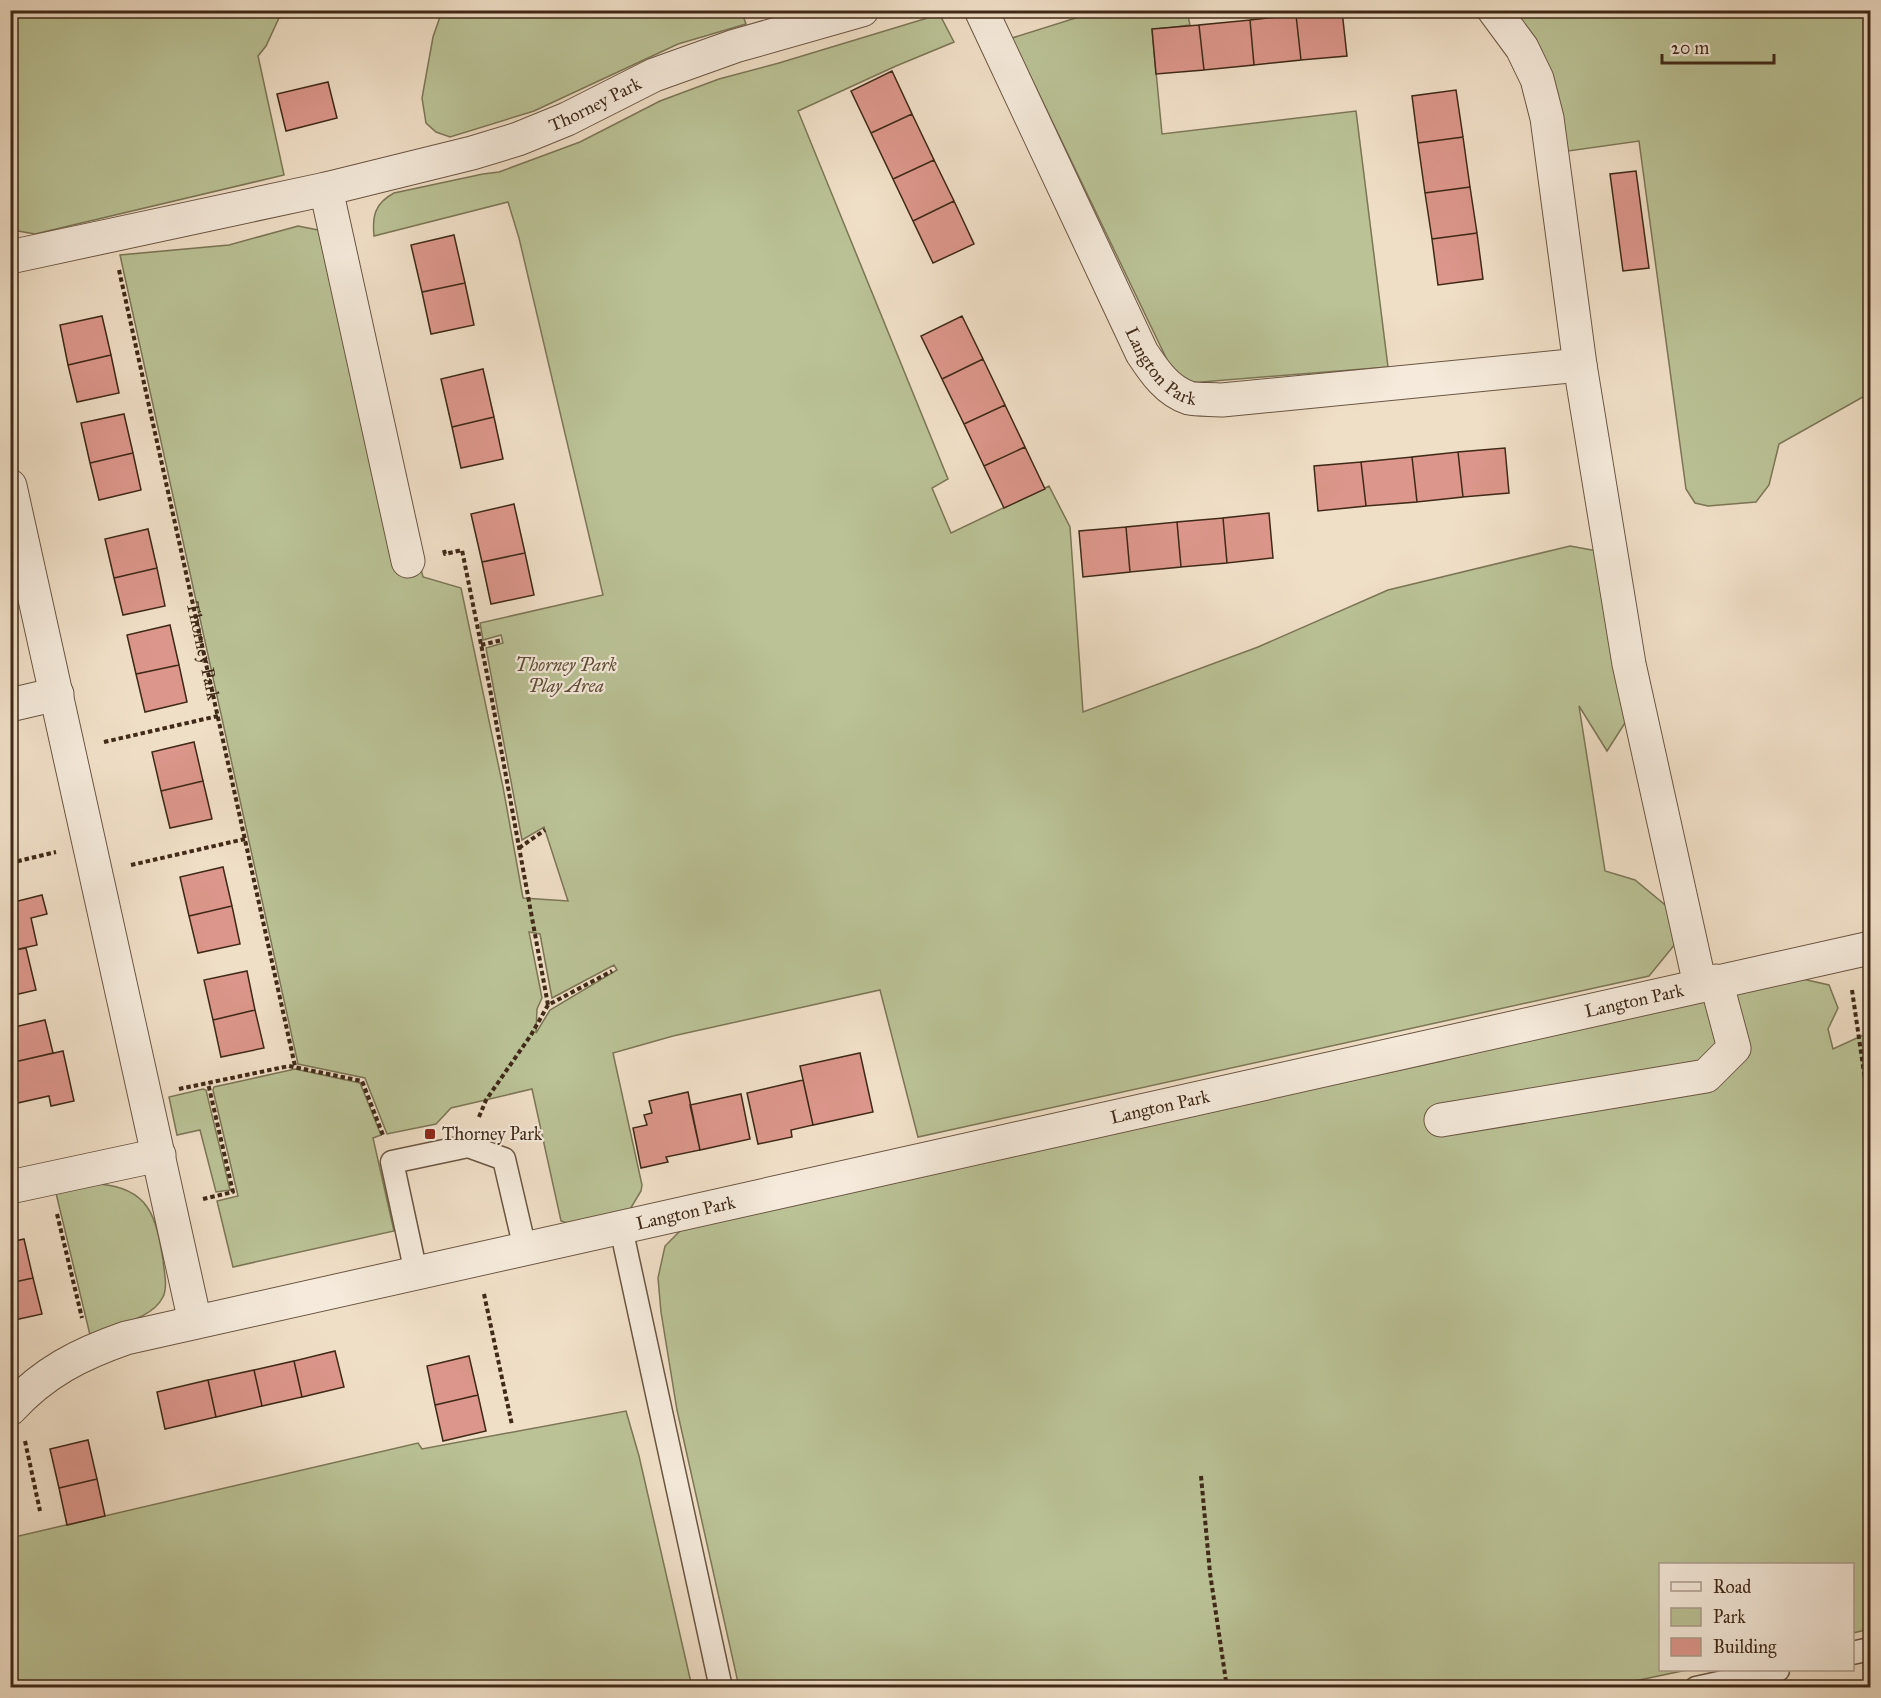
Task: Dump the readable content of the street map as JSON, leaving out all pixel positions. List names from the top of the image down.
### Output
{
  "streets": {
    "street": ["Thorney Park", "Langton Park"]
  },
  "parks": ["Thorney Park Play Area"],
  "places": {
    "transit": ["Thorney Park"]
  },
  "legend": ["Road", "Park", "Building"],
  "scale_bar": "20 m"
}
